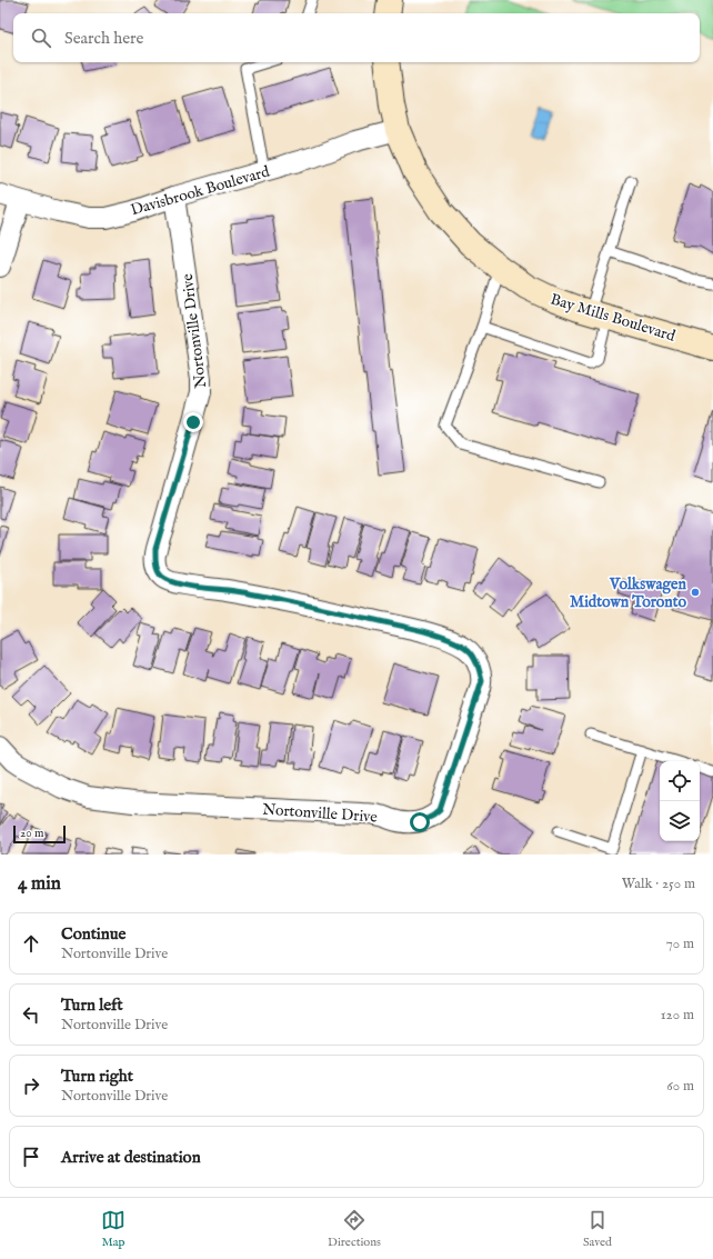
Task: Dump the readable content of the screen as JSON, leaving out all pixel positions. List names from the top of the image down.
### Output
{
  "streets": {
    "street": ["Davisbrook Boulevard", "Bay Mills Boulevard", "Nortonville Drive"]
  },
  "crossings": [
    ["Davisbrook Boulevard", "Bay Mills Boulevard"],
    ["Davisbrook Boulevard", "Nortonville Drive"]
  ],
  "places": ["Volkswagen Midtown Toronto"],
  "scale_bar": "20 m",
  "page": {
    "search": "Search here",
    "scale": "20 m",
    "heading": ["4 min", "Walk · 250 m"],
    "list": [
      ["Continue", "Nortonville Drive", "70 m"],
      ["Turn left", "Nortonville Drive", "120 m"],
      ["Turn right", "Nortonville Drive", "60 m"],
      "Arrive at destination"
    ],
    "nav": ["Map", "Directions", "Saved"]
  }
}
